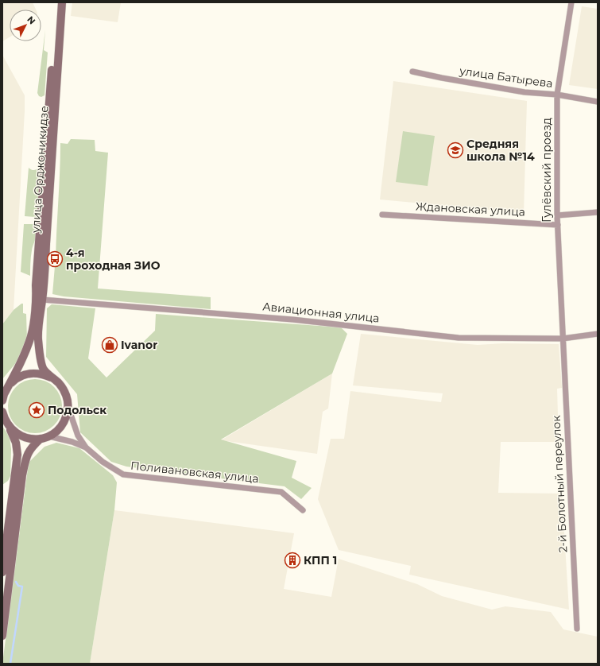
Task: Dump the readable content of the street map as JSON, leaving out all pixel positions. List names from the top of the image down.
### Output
{
  "streets": {
    "main road": ["улица Орджоникидзе"],
    "street": [
      "улица Батырева",
      "Гулёвский проезд",
      "Ждановская улица",
      "Авиационная улица",
      "Поливановская улица",
      "2-й Болотный переулок"
    ]
  },
  "crossings": [
    ["улица Батырева", "Гулёвский проезд"],
    ["улица Орджоникидзе", "Авиационная улица"],
    ["Гулёвский проезд", "Ждановская улица"],
    ["Гулёвский проезд", "Авиационная улица"],
    ["Гулёвский проезд", "2-й Болотный переулок"],
    ["Авиационная улица", "2-й Болотный переулок"]
  ],
  "places": {
    "school or university": ["Средняя школа №14"],
    "bus stop": ["4-я проходная ЗИО"],
    "shop": ["Ivanor"],
    "place": ["Подольск"],
    "building": ["КПП 1"]
  },
  "north": "top right"
}
